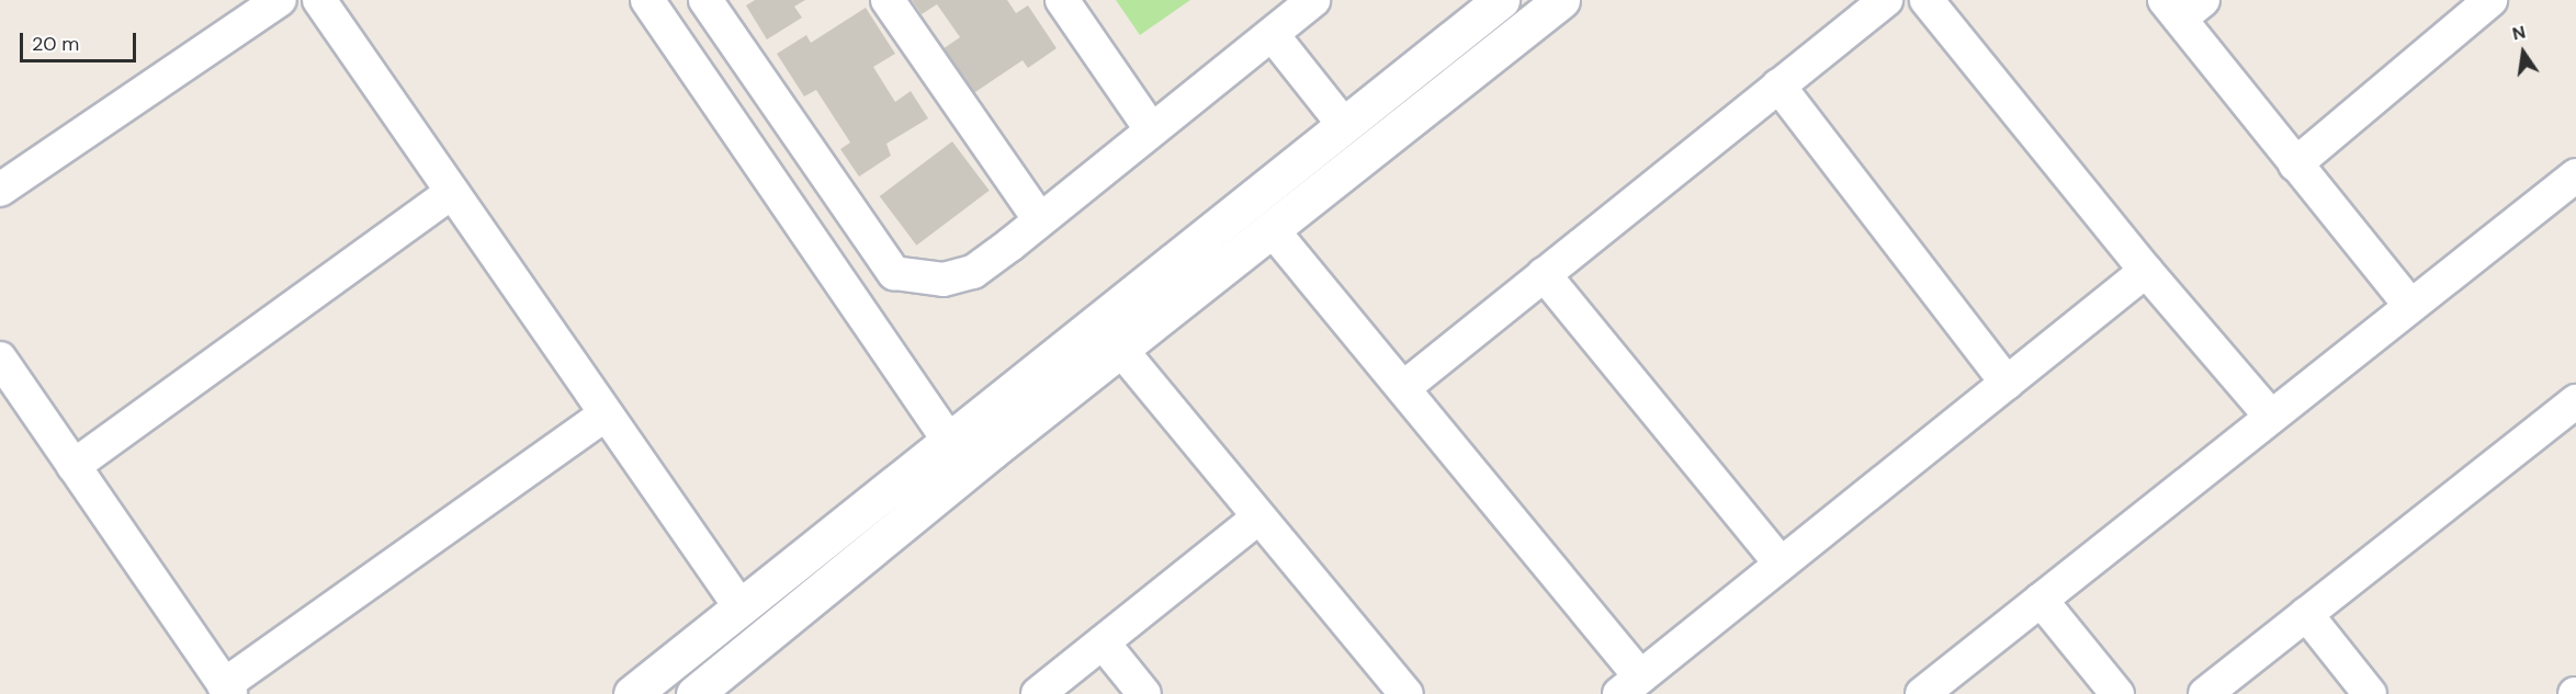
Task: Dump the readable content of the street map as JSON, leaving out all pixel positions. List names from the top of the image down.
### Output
{
  "scale_bar": "20 m",
  "north": "top"
}
